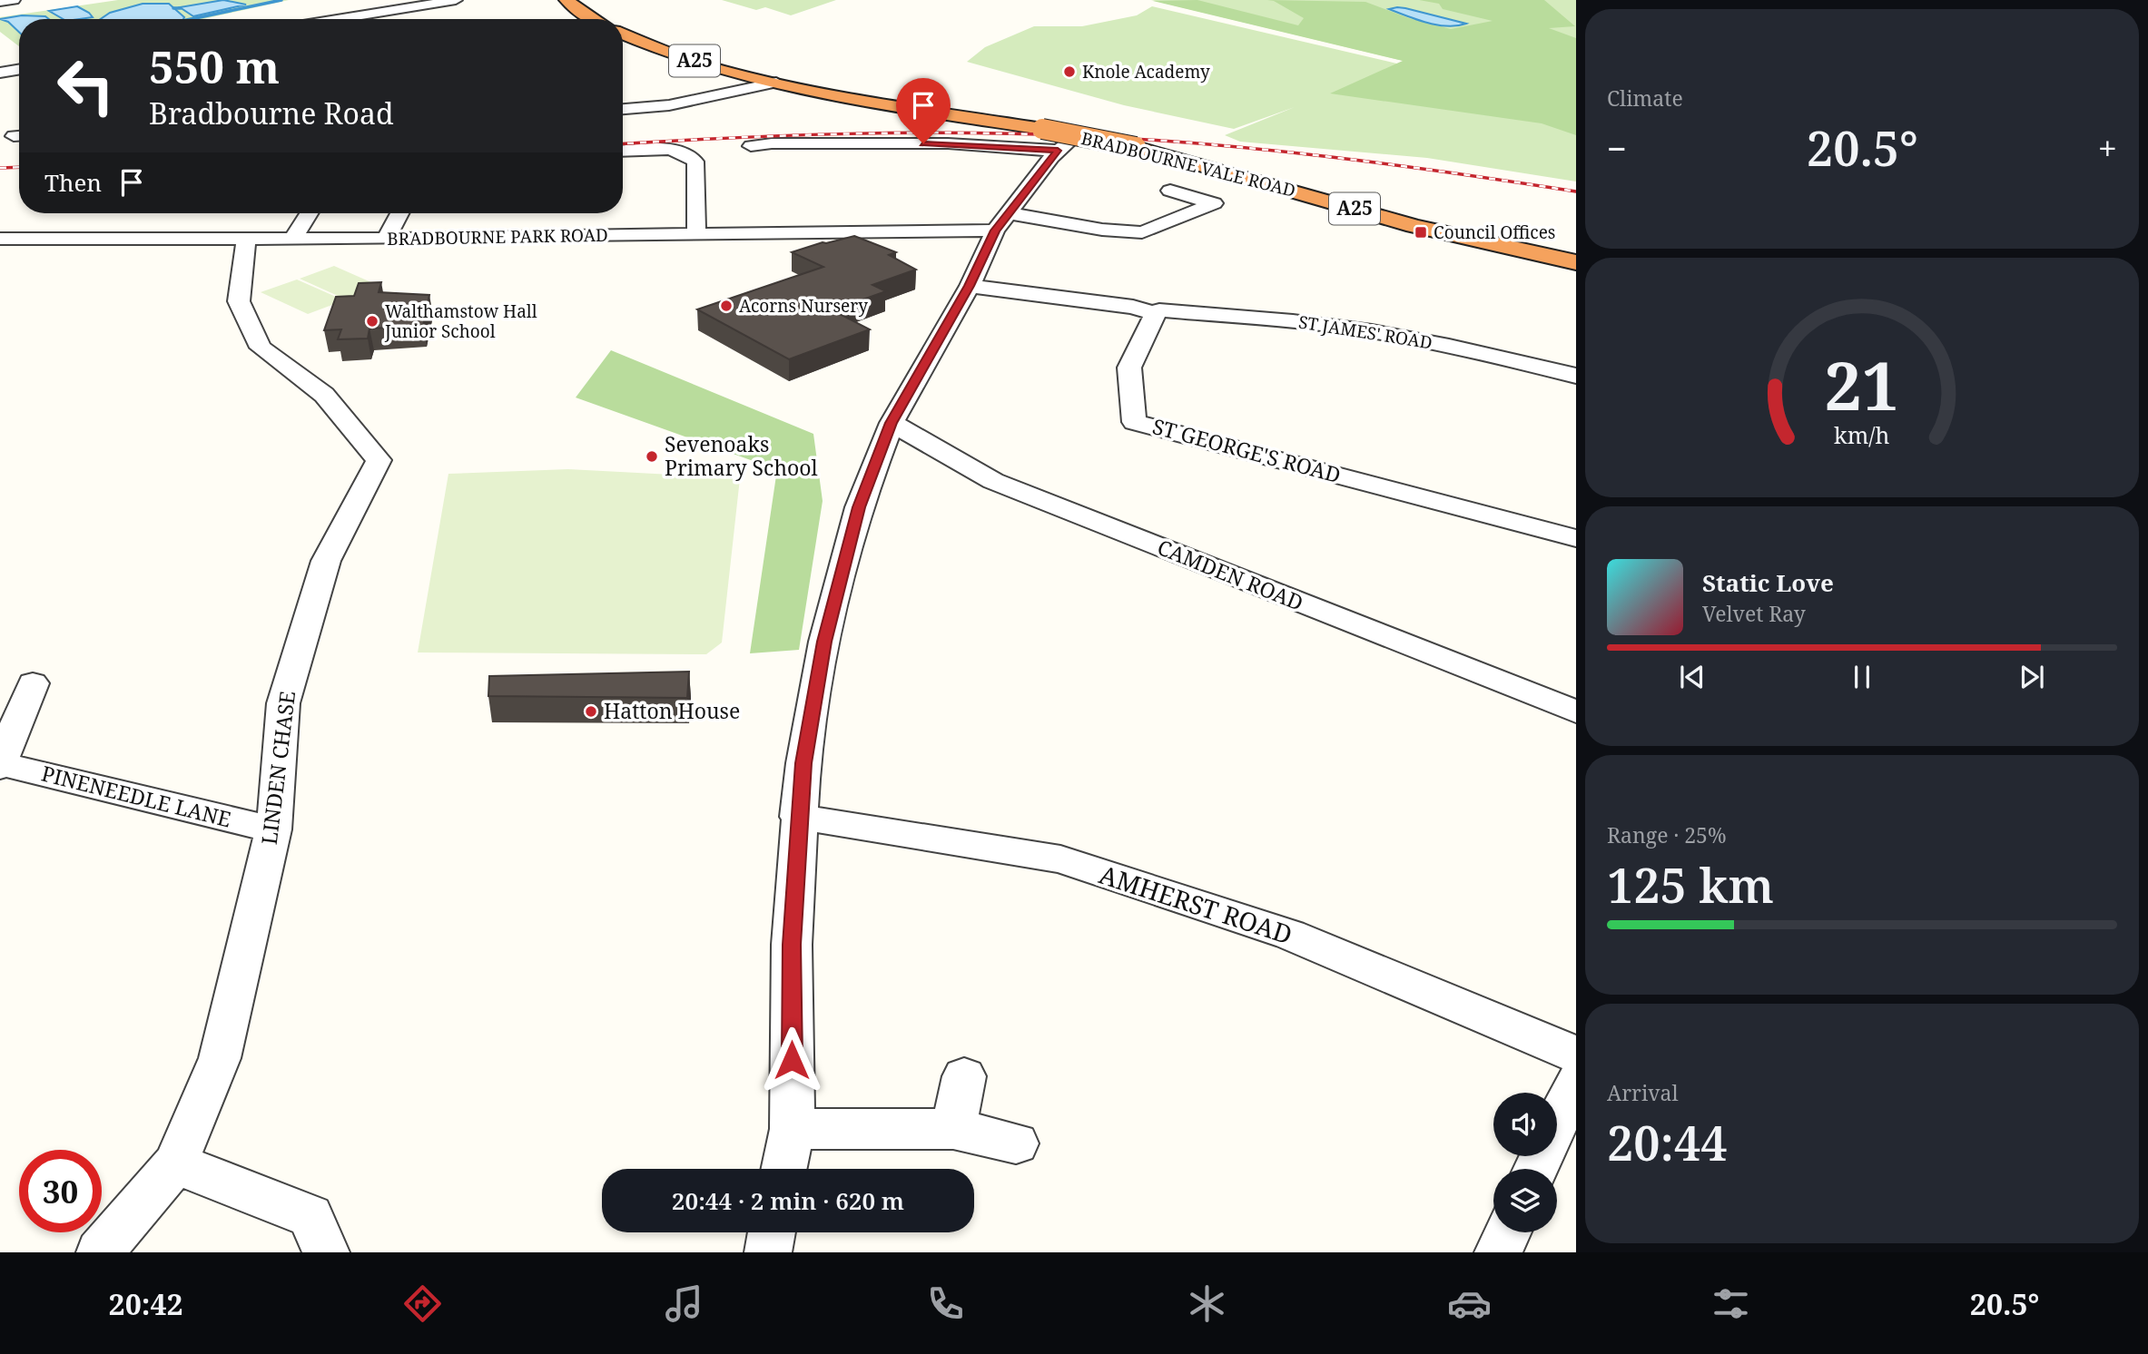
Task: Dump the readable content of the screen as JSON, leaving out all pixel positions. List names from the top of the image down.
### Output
{
  "streets": {
    "highway": ["A25", "BRADBOURNE VALE ROAD"],
    "street": [
      "BRADBOURNE PARK ROAD",
      "ST JAMES' ROAD",
      "ST GEORGE'S ROAD",
      "CAMDEN ROAD",
      "LINDEN CHASE",
      "PINENEEDLE LANE",
      "AMHERST ROAD"
    ]
  },
  "crossings": [
    ["BRADBOURNE PARK ROAD", "LINDEN CHASE"],
    ["ST JAMES' ROAD", "ST GEORGE'S ROAD"],
    ["LINDEN CHASE", "PINENEEDLE LANE"]
  ],
  "places": {
    "other": [
      "Knole Academy",
      "Acorns Nursery",
      "Walthamstow Hall Junior School",
      "Sevenoaks Primary School",
      "Hatton House"
    ],
    "transit": ["Council Offices"]
  },
  "page": {
    "tile": [
      "Climate",
      ["Range · 25%", "125 km"],
      ["Arrival", "20:44"]
    ],
    "turn": ["550 m", "Bradbourne Road"],
    "heat": ["−", "20.5°", "+"],
    "then": "Then",
    "song": ["Static Love", "Velvet Ray"],
    "limit": "30",
    "trip": "20:44 · 2 min · 620 m",
    "tabs": ["20:42", "20.5°"],
    "gauge": ["21", "km/h"]
  }
}
